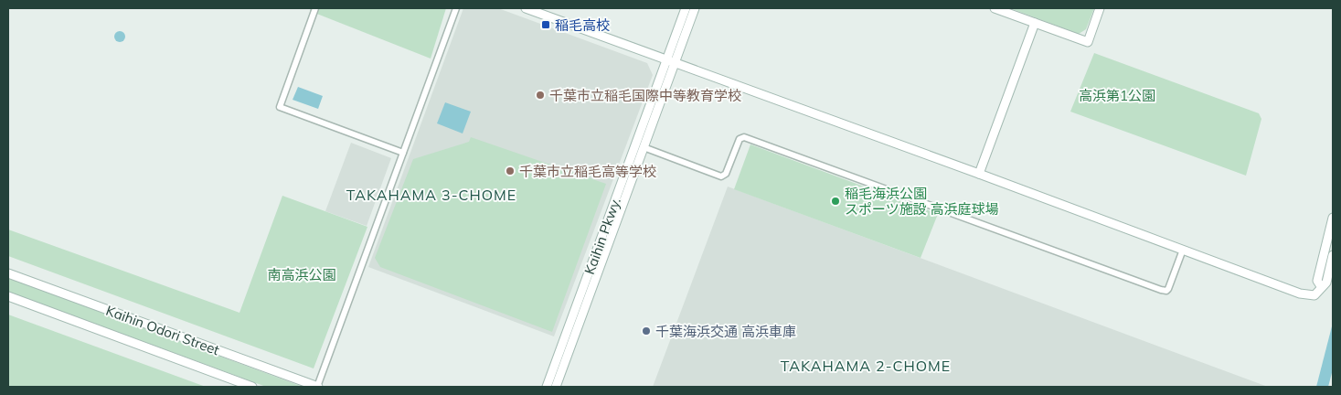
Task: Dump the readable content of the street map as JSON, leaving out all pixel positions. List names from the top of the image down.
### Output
{
  "streets": {
    "street": ["Kaihin Pkwy.", "Kaihin Odori Street"]
  },
  "districts": ["TAKAHAMA 3-CHOME", "TAKAHAMA 2-CHOME"],
  "parks": ["高浜第1公園", "南高浜公園"],
  "places": {
    "transit": ["稲毛高校"],
    "other": [
      "千葉市立稲毛国際中等教育学校",
      "千葉市立稲毛高等学校",
      "稲毛海浜公園 スポーツ施設 高浜庭球場",
      "千葉海浜交通 高浜車庫"
    ]
  }
}
